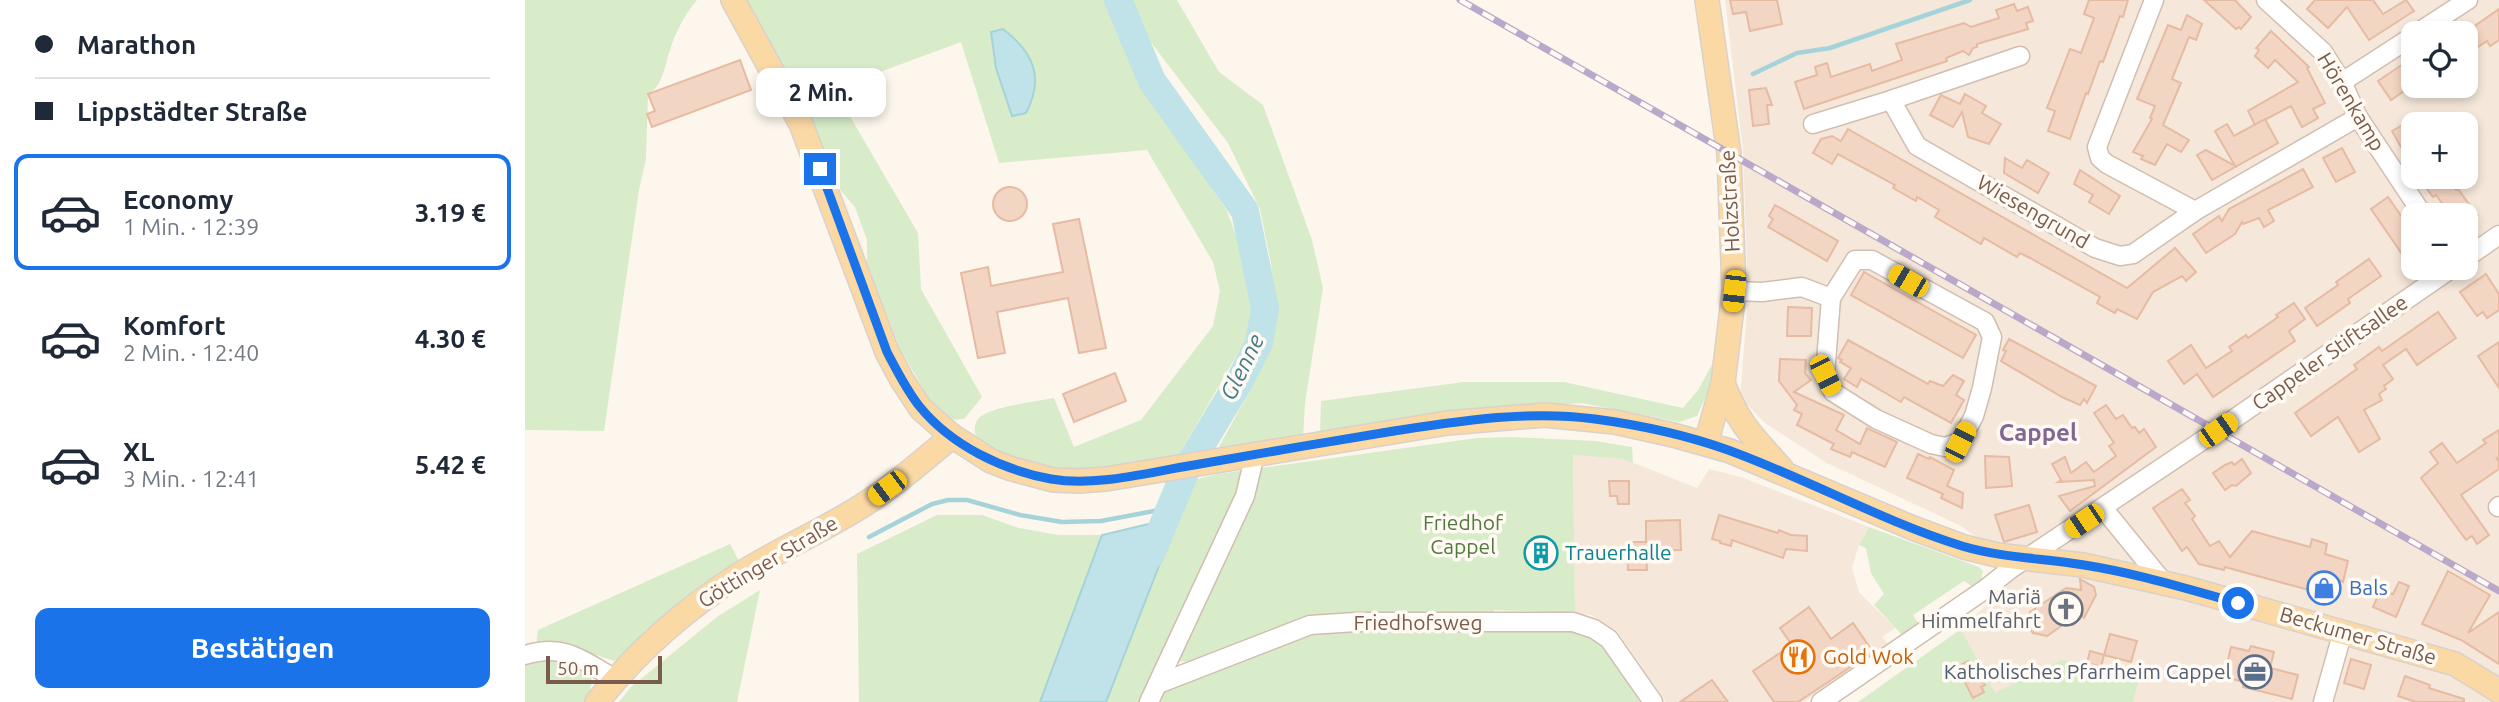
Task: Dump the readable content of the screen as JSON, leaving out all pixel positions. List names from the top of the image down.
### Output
{
  "streets": {
    "main road": ["Holzstraße", "Göttinger Straße", "Beckumer Straße"],
    "street": [
      "Hörenkamp",
      "Wiesengrund",
      "Cappeler Stiftsallee",
      "Friedhofsweg"
    ]
  },
  "crossings": [
    ["Hörenkamp", "Wiesengrund"],
    ["Holzstraße", "Beckumer Straße"],
    ["Cappeler Stiftsallee", "Beckumer Straße"],
    ["Göttinger Straße", "Beckumer Straße"]
  ],
  "districts": ["Cappel"],
  "water": ["Glenne"],
  "parks": ["Friedhof Cappel"],
  "places": {
    "building": ["Trauerhalle"],
    "shop": ["Bals"],
    "church": ["Mariä Himmelfahrt"],
    "restaurant": ["Gold Wok"],
    "office": ["Katholisches Pfarrheim Cappel"]
  },
  "scale_bar": "50 m",
  "page": {
    "banner": ["Marathon", "Lippstädter Straße"],
    "map_buttons": ["+", "−"],
    "bubble": "2 Min.",
    "list": [
      {
        "name": "Economy",
        "note": "1 Min. · 12:39",
        "value": "3.19 €"
      },
      {
        "name": "Komfort",
        "note": "2 Min. · 12:40",
        "value": "4.30 €"
      },
      {
        "name": "XL",
        "note": "3 Min. · 12:41",
        "value": "5.42 €"
      }
    ],
    "buttons": "Bestätigen",
    "scale": "50 m"
  }
}
